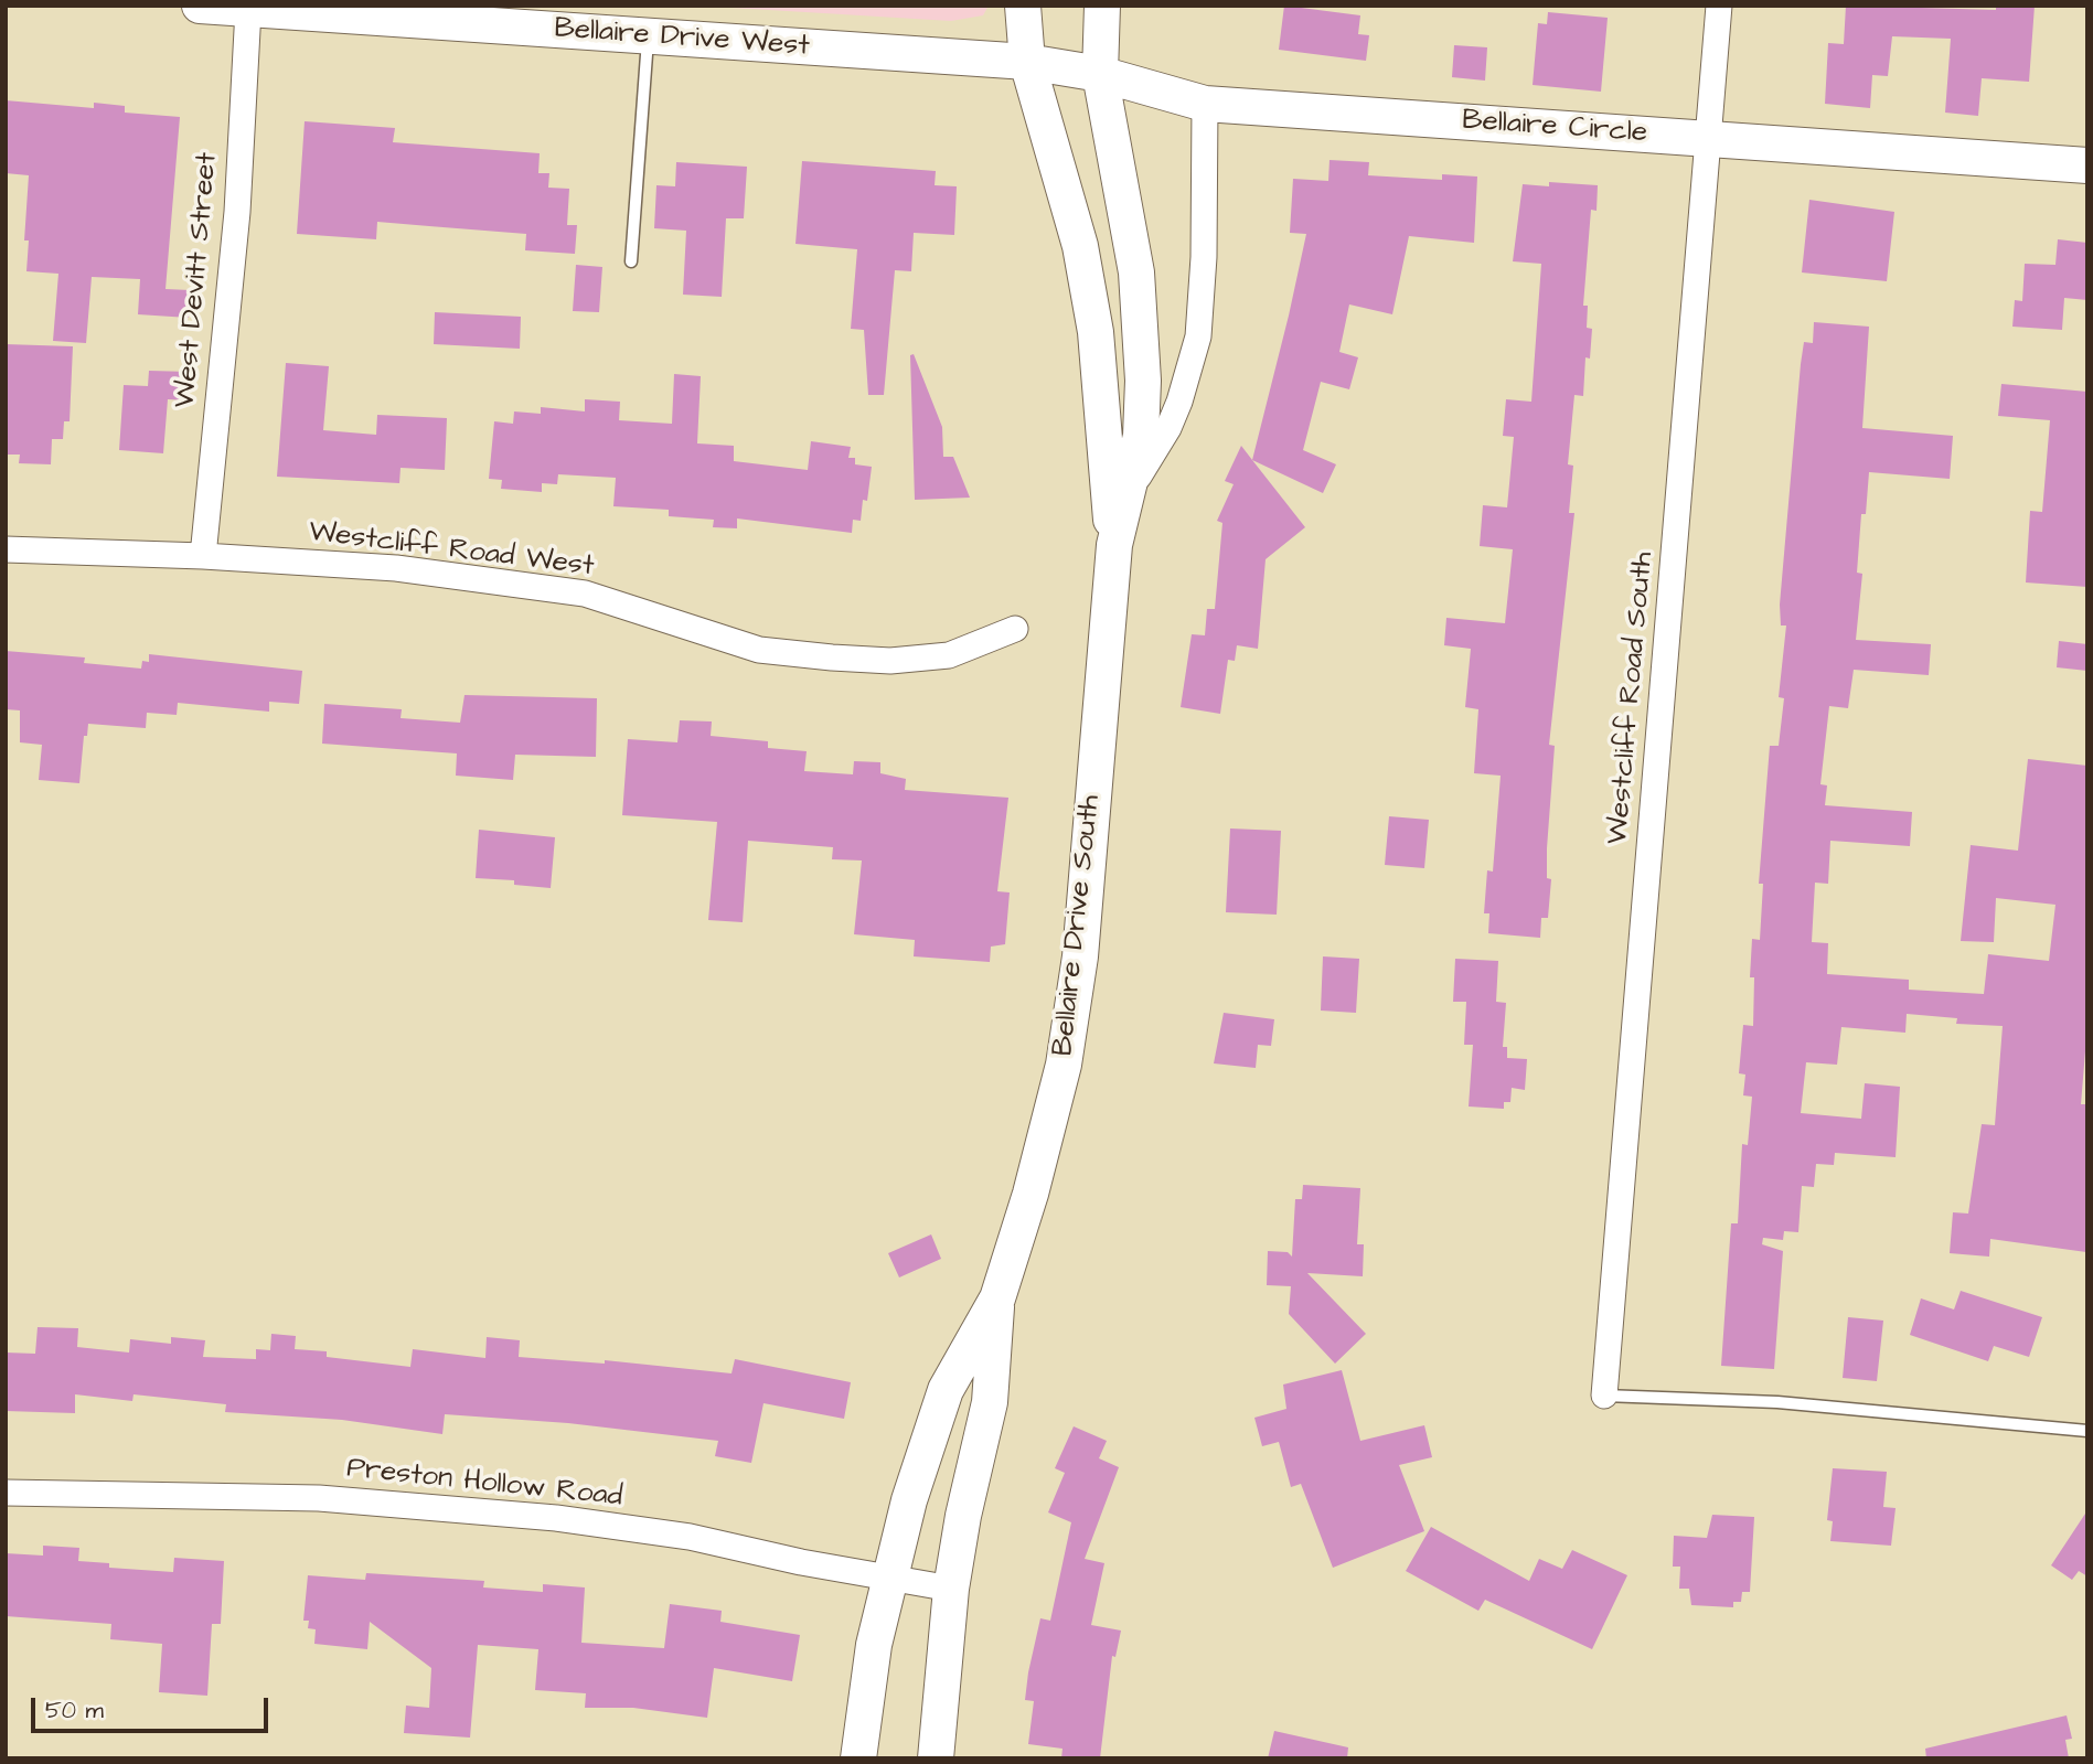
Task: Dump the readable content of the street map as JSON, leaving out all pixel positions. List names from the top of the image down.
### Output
{
  "streets": {
    "main road": ["Bellaire Drive West", "Bellaire Circle", "Bellaire Drive South"],
    "street": [
      "West Devitt Street",
      "Westcliff Road West",
      "Westcliff Road South",
      "Preston Hollow Road"
    ]
  },
  "crossings": [
    ["Bellaire Drive West", "Bellaire Circle"],
    ["Bellaire Drive West", "West Devitt Street"],
    ["Bellaire Drive West", "Bellaire Drive South"],
    ["Bellaire Circle", "Westcliff Road South"],
    ["Bellaire Circle", "Bellaire Drive South"],
    ["West Devitt Street", "Westcliff Road West"],
    ["Bellaire Drive South", "Preston Hollow Road"]
  ],
  "scale_bar": "50 m"
}
